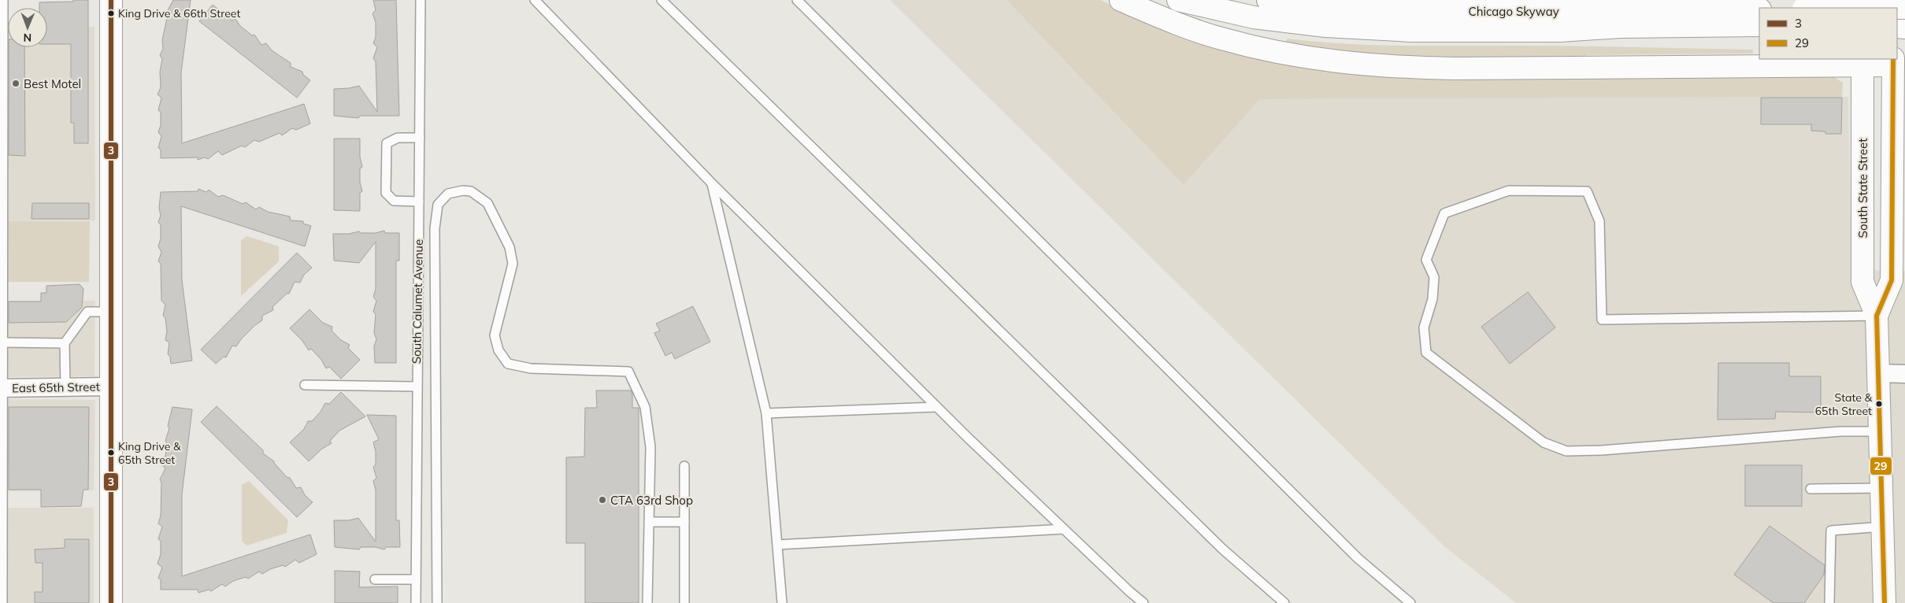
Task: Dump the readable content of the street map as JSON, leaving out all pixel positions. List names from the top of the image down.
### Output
{
  "streets": {
    "main road": ["Chicago Skyway", "South State Street"],
    "street": ["East 65th Street"],
    "lane": ["South Calumet Avenue"]
  },
  "places": [
    "King Drive & 66th Street",
    "Best Motel",
    "State & 65th Street",
    "King Drive & 65th Street",
    "CTA 63rd Shop"
  ],
  "lines": ["transit line 3", "transit line 29"],
  "legend": ["3", "29"],
  "north": "bottom"
}
